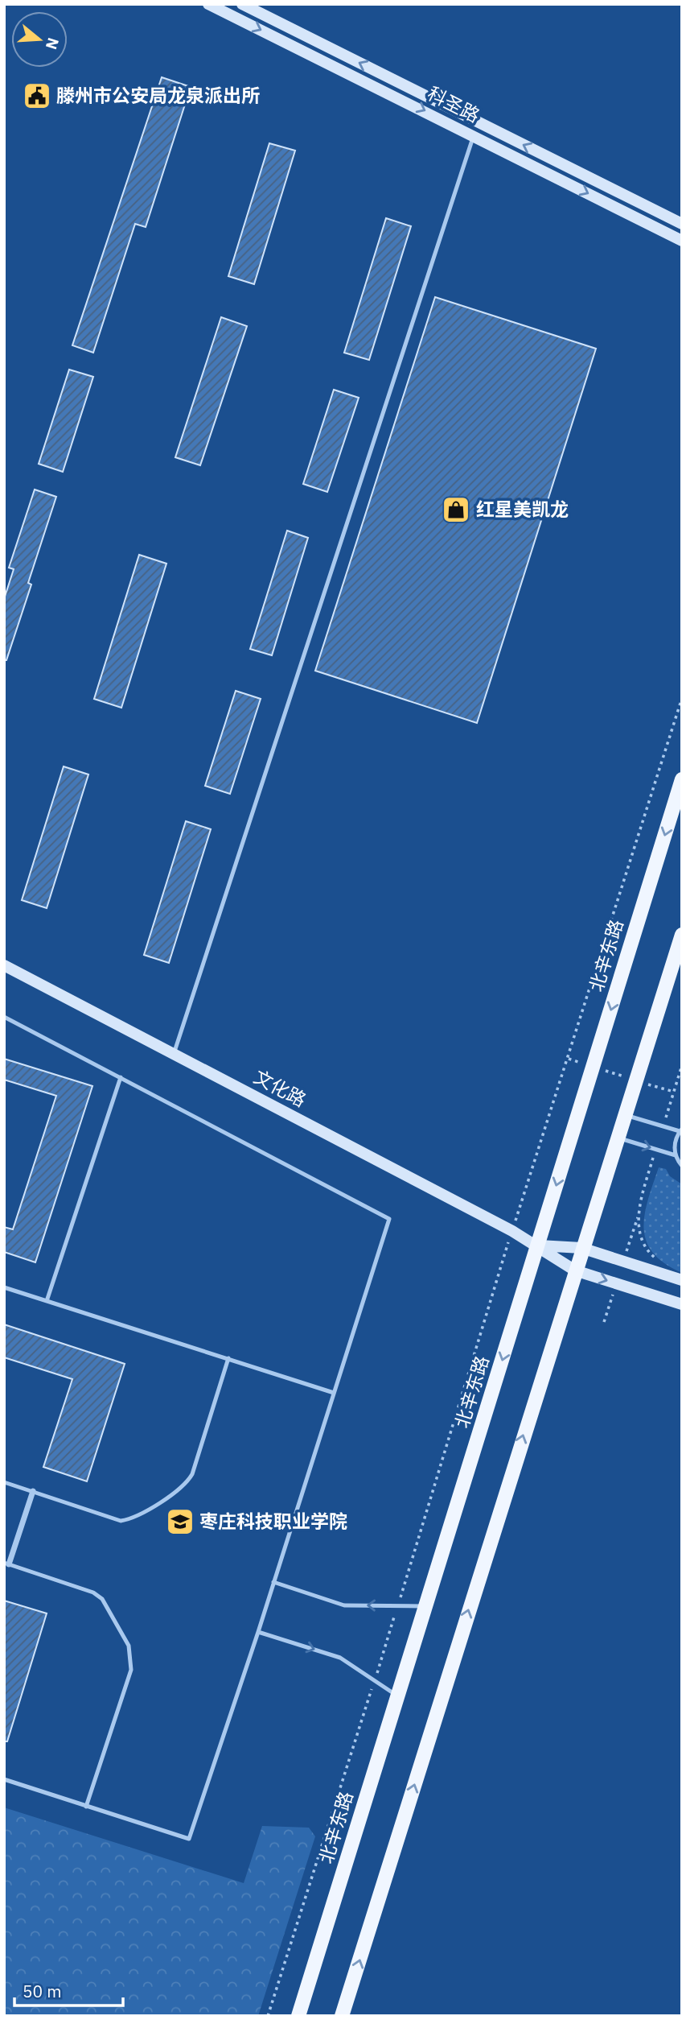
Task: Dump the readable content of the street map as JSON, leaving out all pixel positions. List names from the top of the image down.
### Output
{
  "streets": {
    "main road": ["北辛东路"],
    "street": ["科圣路", "文化路"]
  },
  "crossings": [
    ["北辛东路", "文化路"]
  ],
  "places": {
    "public building": ["滕州市公安局龙泉派出所"],
    "shop": ["红星美凯龙"],
    "school or university": ["枣庄科技职业学院"]
  },
  "scale_bar": "50 m",
  "north": "right"
}
